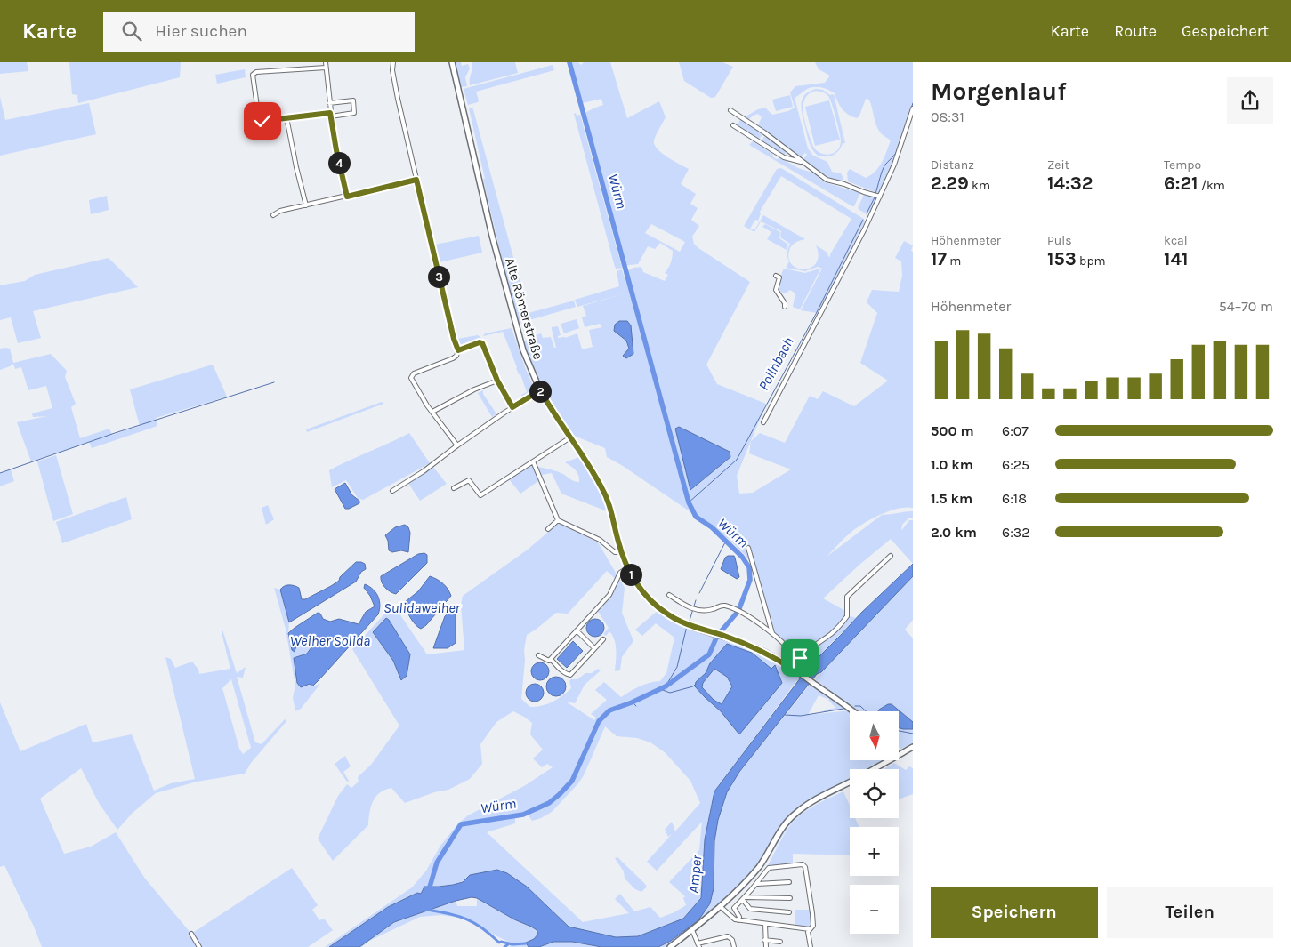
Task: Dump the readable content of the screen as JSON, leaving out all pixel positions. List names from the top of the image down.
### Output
{
  "streets": {
    "main road": ["Alte Römerstraße"]
  },
  "water": [
    "Würm",
    "Pollnbach",
    "Sulidaweiher",
    "Weiher Solida",
    "Amper"
  ],
  "north": "bottom",
  "page": {
    "header": "Karte",
    "search": "Hier suchen",
    "nav": ["Karte", "Route", "Gespeichert"],
    "heading": ["Morgenlauf", "08:31"],
    "stats": [
      ["Distanz", "2.29 km"],
      ["Zeit", "14:32"],
      ["Tempo", "6:21 /km"],
      ["Höhenmeter", "17 m"],
      ["Puls", "153 bpm"],
      ["kcal", "141"]
    ],
    "pins": [
      "4",
      "3",
      "2",
      "1"
    ],
    "chart": ["Höhenmeter", "54–70 m"],
    "list": [
      {
        "name": "500 m",
        "note": "6:07"
      },
      {
        "name": "1.0 km",
        "note": "6:25"
      },
      {
        "name": "1.5 km",
        "note": "6:18"
      },
      {
        "name": "2.0 km",
        "note": "6:32"
      }
    ],
    "map_buttons": ["+", "−"],
    "buttons": ["Speichern", "Teilen"]
  }
}
